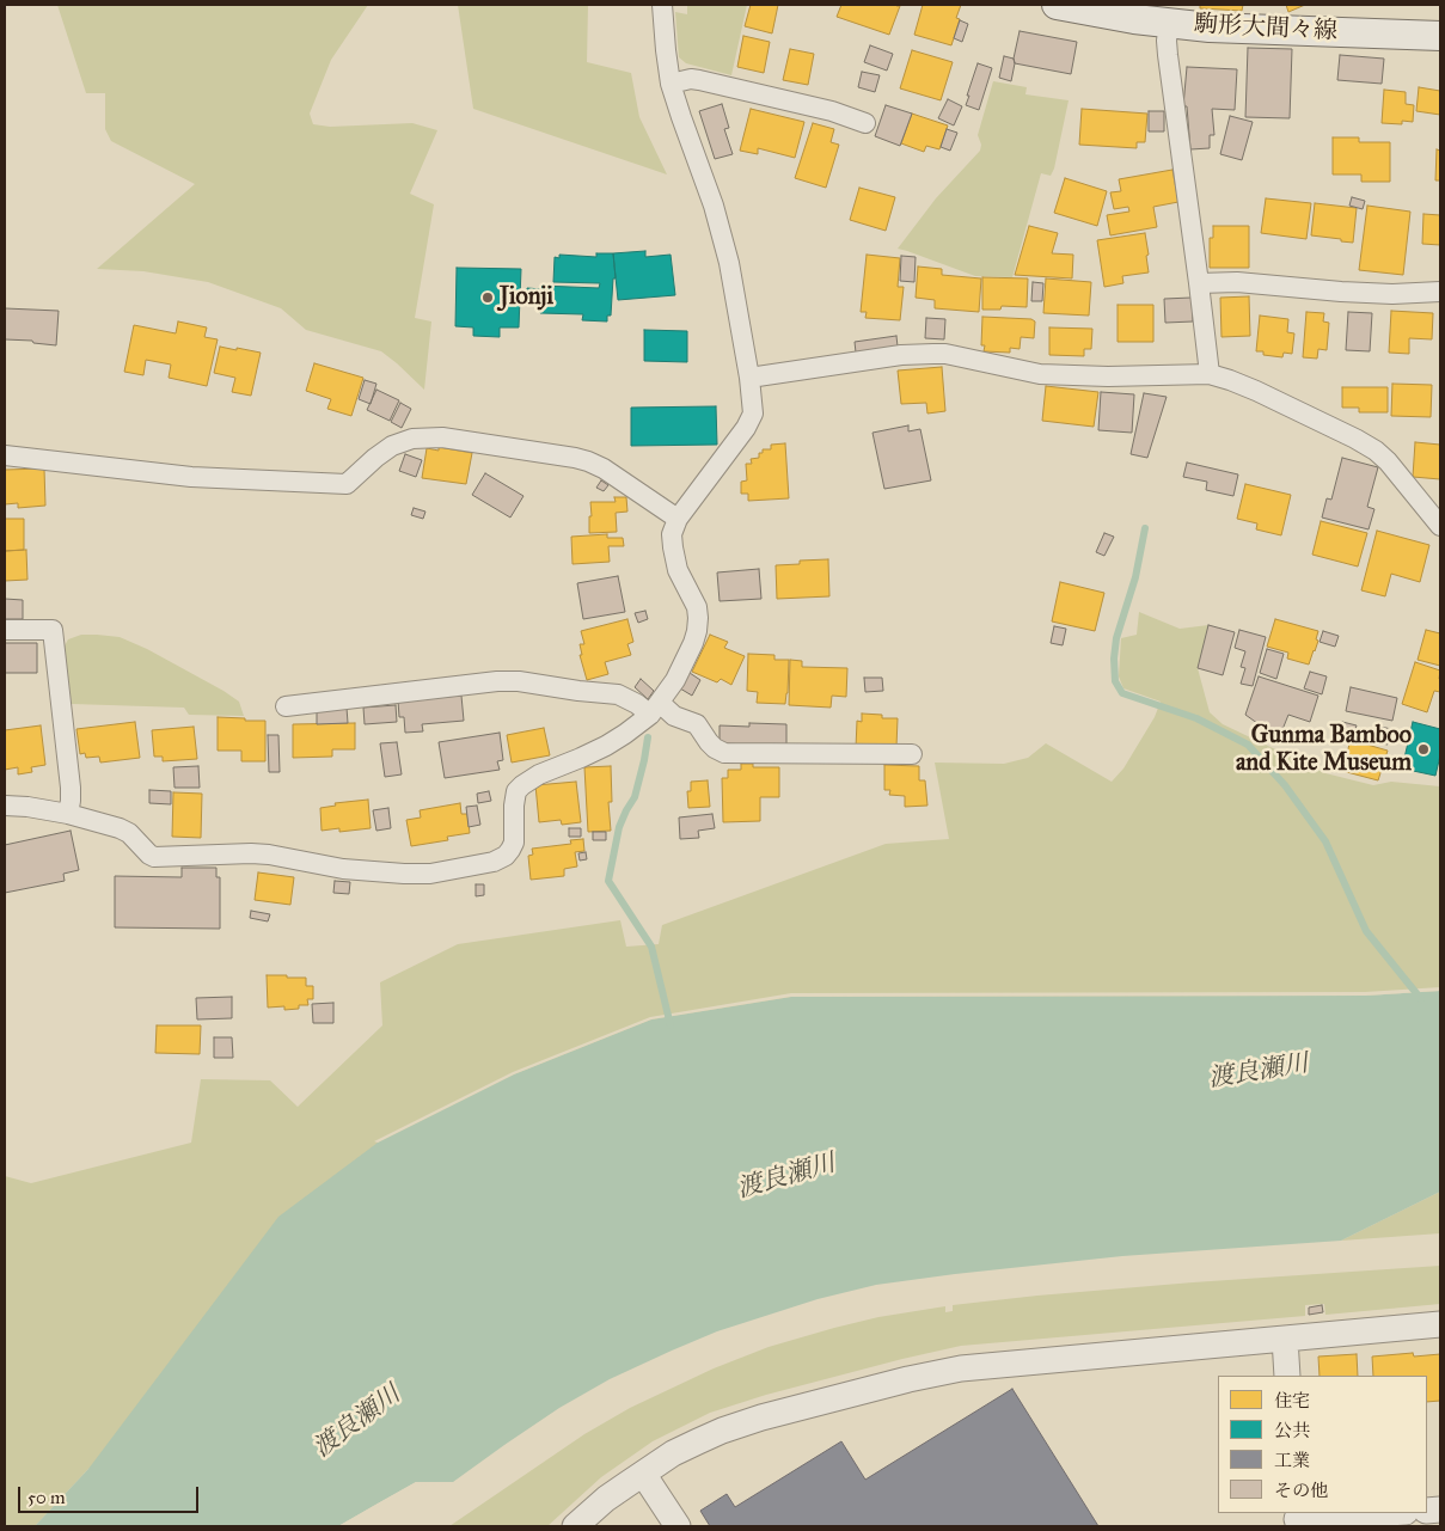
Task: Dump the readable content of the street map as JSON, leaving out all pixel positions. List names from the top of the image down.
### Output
{
  "streets": {
    "main road": ["駒形大間々線"]
  },
  "water": ["渡良瀬川"],
  "places": ["Jionji", "Gunma Bamboo and Kite Museum"],
  "legend": [
    "住宅",
    "公共",
    "工業",
    "その他"
  ],
  "scale_bar": "50 m"
}
